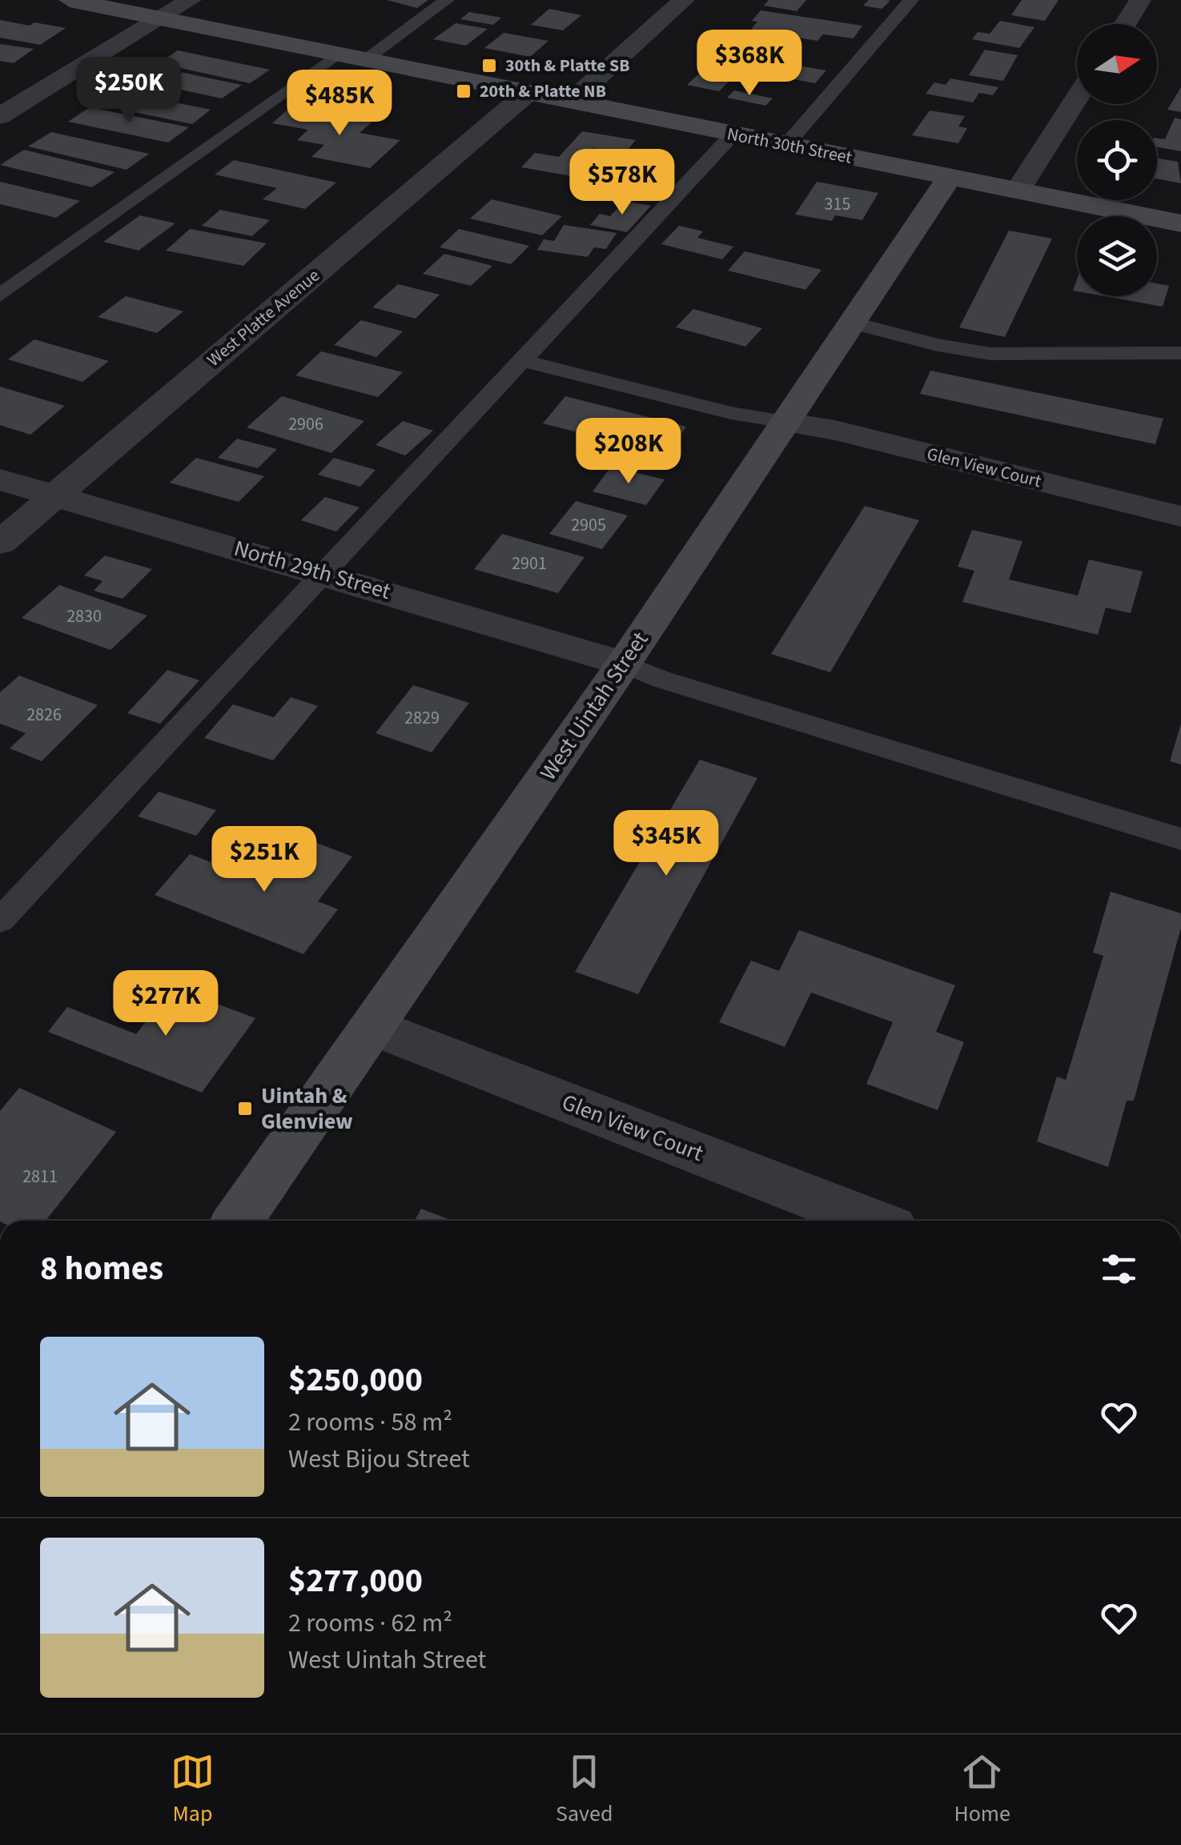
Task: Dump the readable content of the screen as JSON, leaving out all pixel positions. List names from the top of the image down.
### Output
{
  "streets": {
    "main road": ["North 30th Street", "West Uintah Street"],
    "street": ["West Platte Avenue", "Glen View Court", "North 29th Street"]
  },
  "crossings": [
    ["North 30th Street", "West Platte Avenue"],
    ["North 30th Street", "West Uintah Street"],
    ["West Platte Avenue", "North 29th Street"],
    ["Glen View Court", "West Uintah Street"],
    ["North 29th Street", "West Uintah Street"]
  ],
  "places": {
    "transit": ["30th & Platte SB", "20th & Platte NB", "Uintah & Glenview"]
  },
  "house_numbers": [
    "315",
    "2906",
    "2905",
    "2901",
    "2830",
    "2826",
    "2829",
    "2811"
  ],
  "north": "right",
  "page": {
    "price": [
      "$368K",
      "$250K",
      "$485K",
      "$578K",
      "$208K",
      "$345K",
      "$251K",
      "$277K"
    ],
    "heading": "8 homes",
    "list": [
      {
        "name": "$250,000",
        "note": "2 rooms · 58 m² · West Bijou Street"
      },
      {
        "name": "$277,000",
        "note": "2 rooms · 62 m² · West Uintah Street"
      }
    ],
    "tabs": ["Map", "Saved", "Home"]
  }
}
